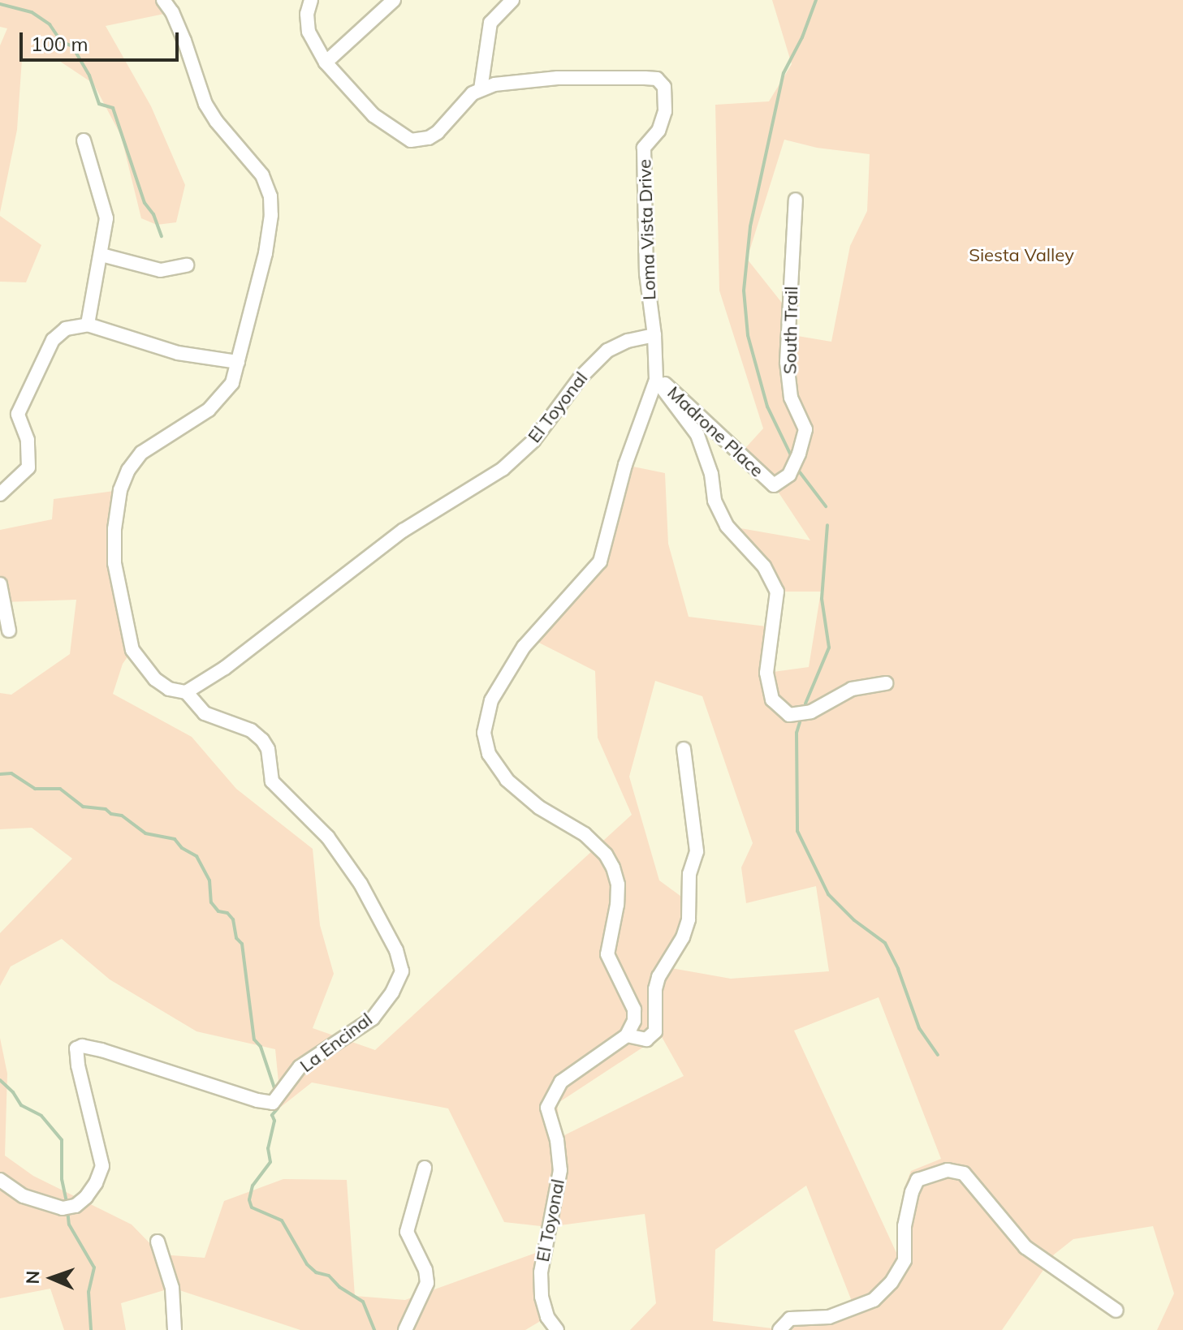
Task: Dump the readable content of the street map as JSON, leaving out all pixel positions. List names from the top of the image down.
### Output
{
  "streets": {
    "street": [
      "Loma Vista Drive",
      "South Trail",
      "El Toyonal",
      "Madrone Place",
      "La Encinal"
    ]
  },
  "crossings": [
    ["Loma Vista Drive", "El Toyonal"],
    ["South Trail", "Madrone Place"],
    ["El Toyonal", "La Encinal"]
  ],
  "parks": ["Siesta Valley"],
  "scale_bar": "100 m",
  "north": "left"
}
